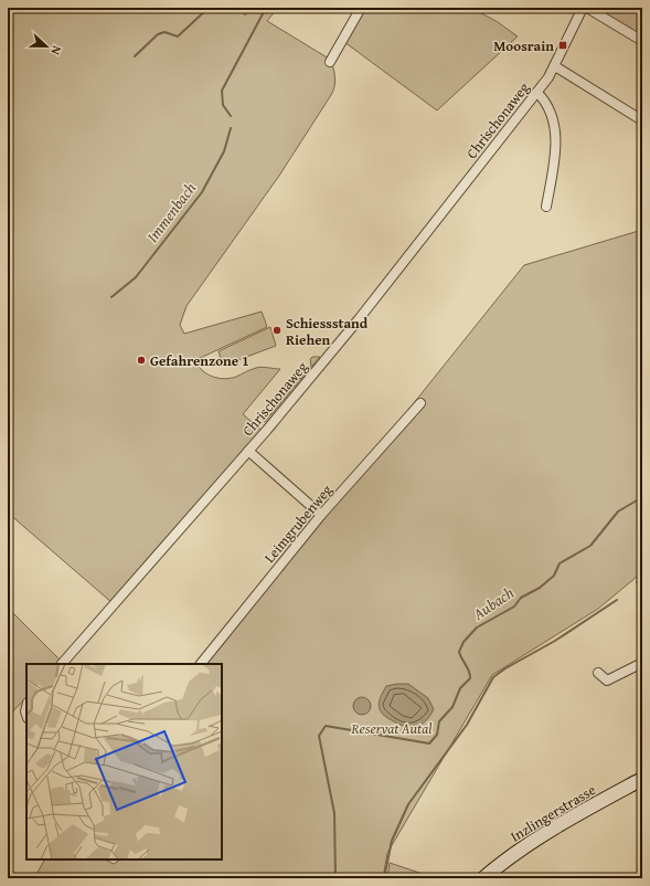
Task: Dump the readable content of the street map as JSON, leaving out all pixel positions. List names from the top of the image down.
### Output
{
  "streets": {
    "street": ["Chrischonaweg", "Leimgrubenweg", "Inzlingerstrasse"]
  },
  "water": ["Immenbach", "Aubach"],
  "parks": ["Reservat Autal"],
  "places": {
    "transit": ["Moosrain"],
    "other": ["Schiessstand Riehen", "Gefahrenzone 1"]
  },
  "north": "right"
}
